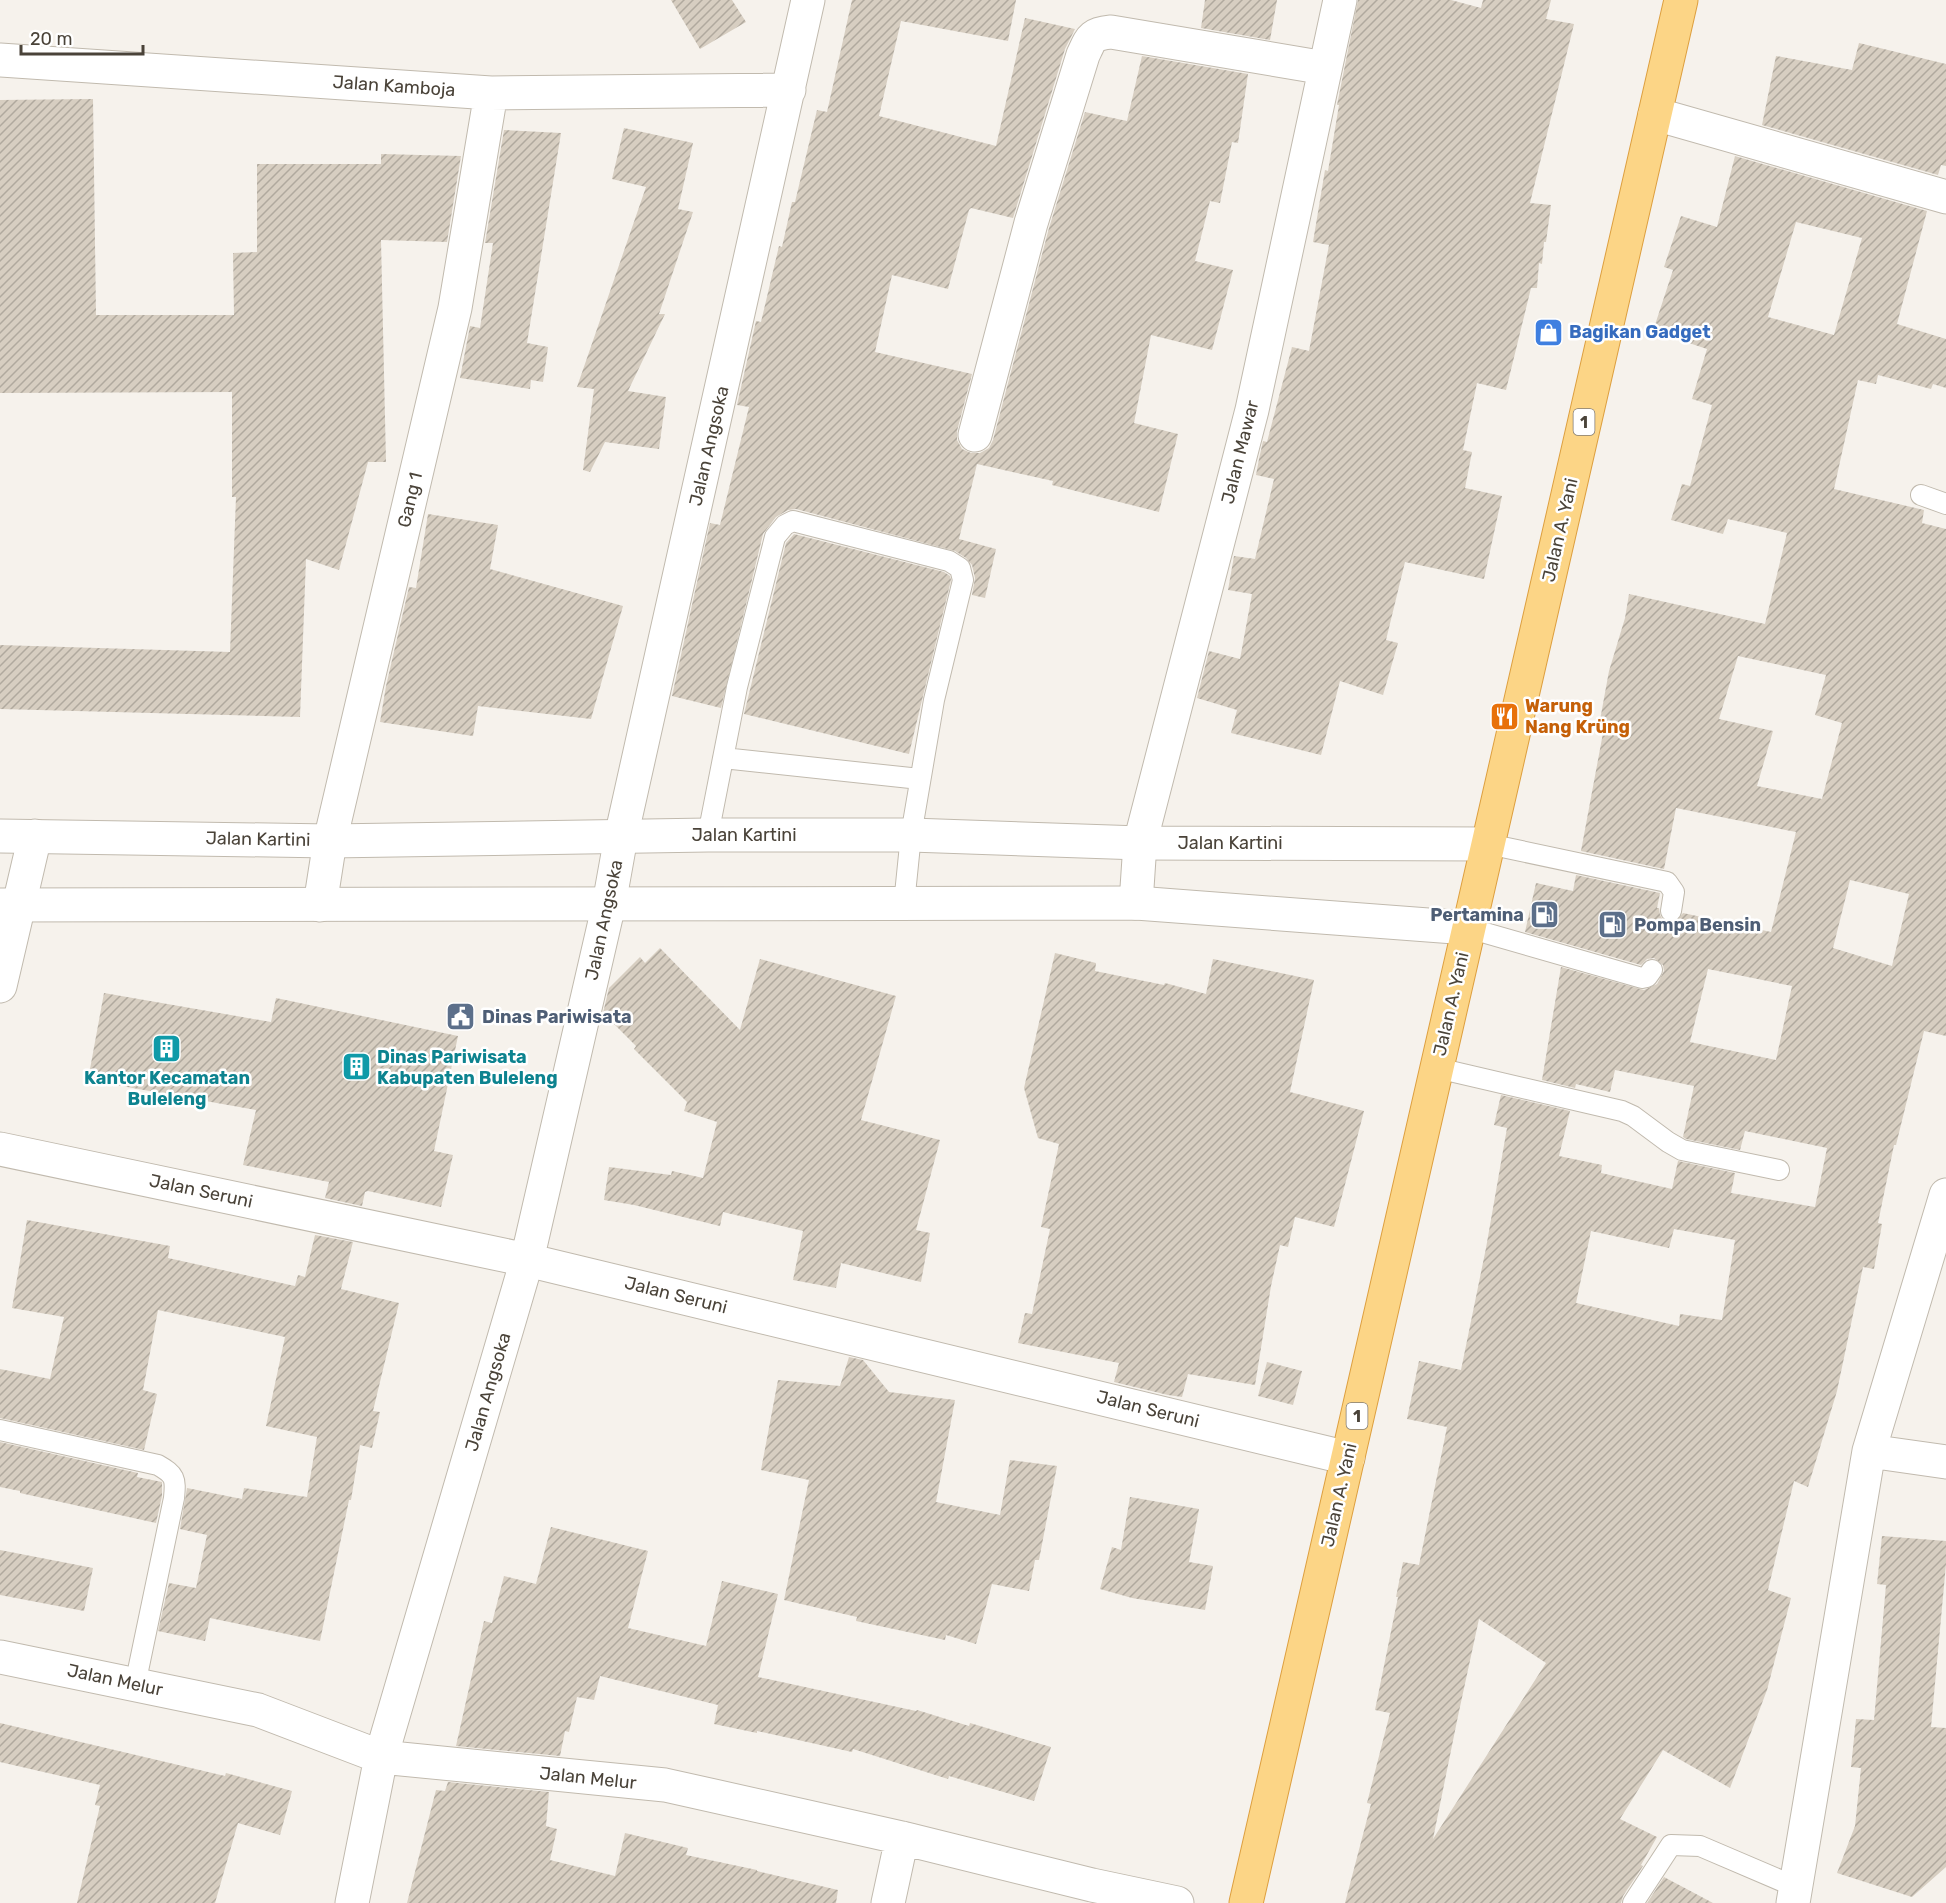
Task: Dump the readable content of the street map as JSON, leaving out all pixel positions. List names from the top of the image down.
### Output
{
  "streets": {
    "highway": ["1", "Jalan A. Yani"],
    "street": [
      "Jalan Kamboja",
      "Jalan Angsoka",
      "Jalan Mawar",
      "Gang 1",
      "Jalan Kartini",
      "Jalan Seruni",
      "Jalan Melur"
    ]
  },
  "crossings": [
    ["Jalan Kamboja", "Jalan Angsoka"],
    ["Jalan Kamboja", "Gang 1"],
    ["Jalan Angsoka", "Jalan Kartini"],
    ["Jalan Angsoka", "Jalan Seruni"],
    ["Jalan Angsoka", "Jalan Melur"],
    ["Jalan Mawar", "Jalan Kartini"],
    ["Gang 1", "Jalan Kartini"],
    ["Jalan A. Yani", "Jalan Kartini"],
    ["Jalan A. Yani", "Jalan Seruni"]
  ],
  "places": {
    "shop": ["Bagikan Gadget"],
    "restaurant": ["Warung Nang Krüng"],
    "fuel station": ["Pertamina", "Pompa Bensin"],
    "public building": ["Dinas Pariwisata"],
    "building": ["Kantor Kecamatan Buleleng", "Dinas Pariwisata Kabupaten Buleleng"]
  },
  "scale_bar": "20 m"
}
